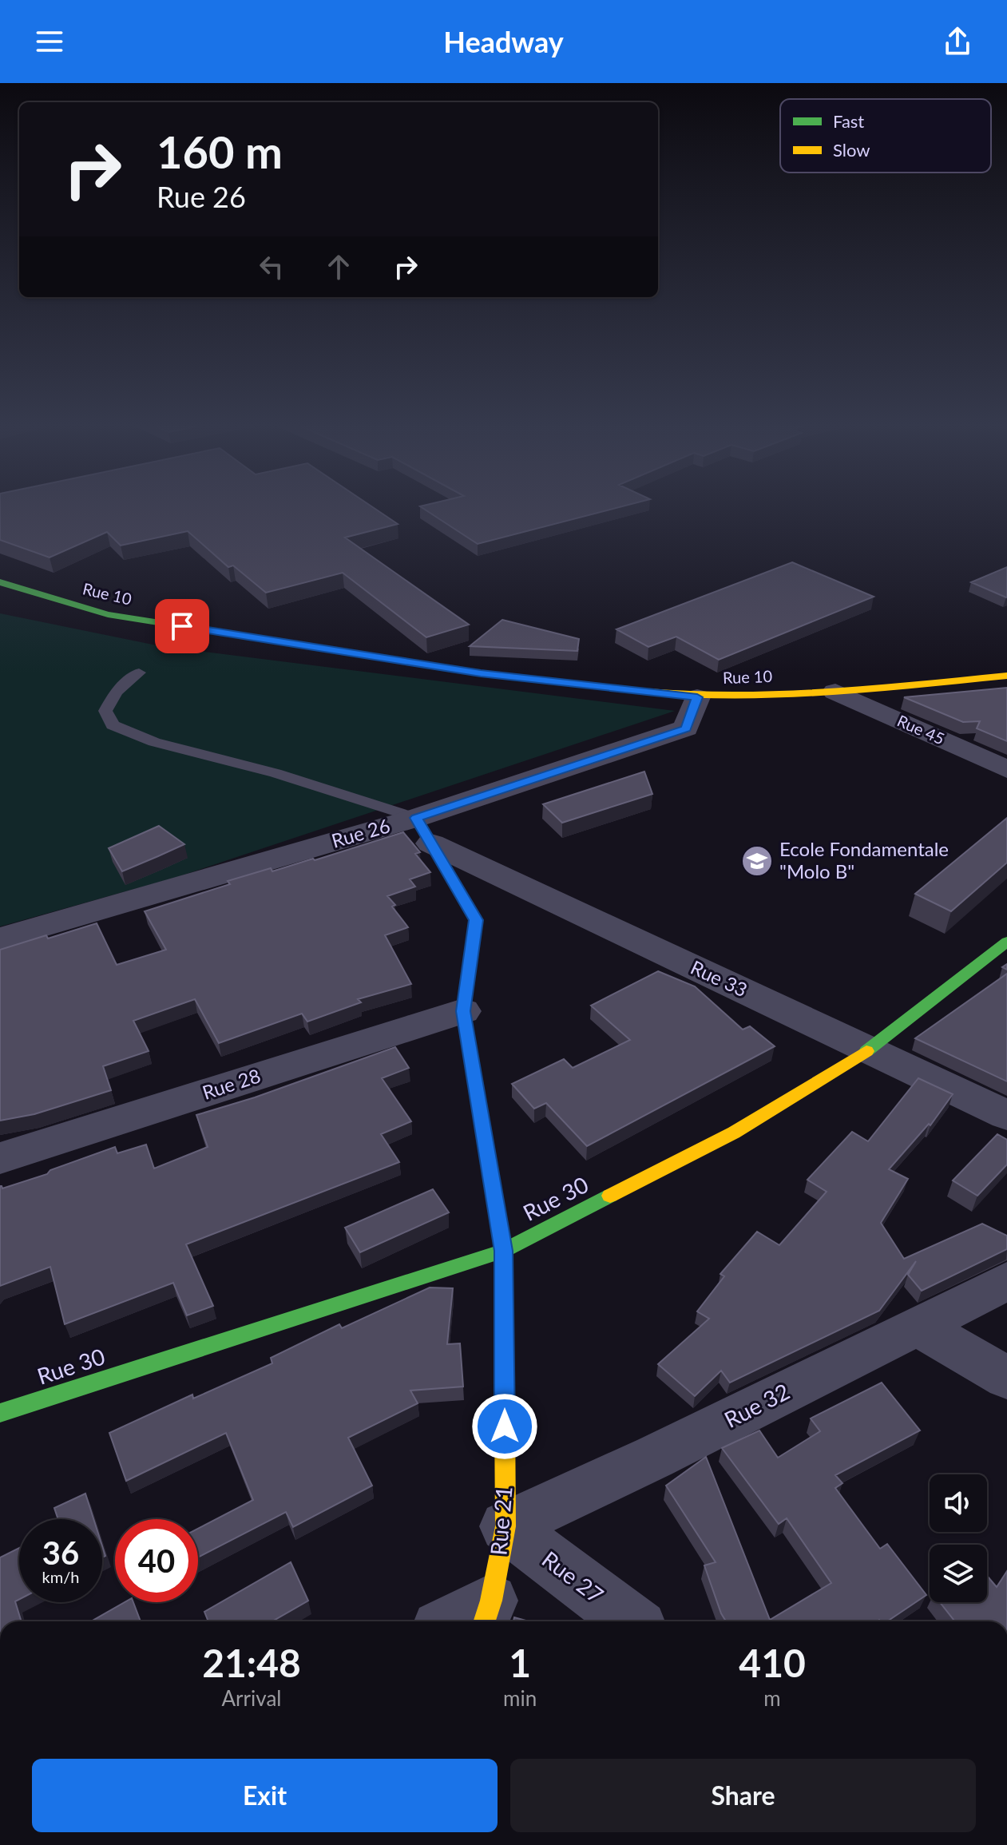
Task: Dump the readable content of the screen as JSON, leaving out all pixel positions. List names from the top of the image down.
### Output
{
  "streets": {
    "street": [
      "Rue 10",
      "Rue 45",
      "Rue 26",
      "Rue 33",
      "Rue 28",
      "Rue 30",
      "Rue 32",
      "Rue 21",
      "Rue 27"
    ]
  },
  "crossings": [
    ["Rue 10", "Rue 45"],
    ["Rue 10", "Rue 26"],
    ["Rue 26", "Rue 33"],
    ["Rue 26", "Rue 21"],
    ["Rue 33", "Rue 30"],
    ["Rue 33", "Rue 21"],
    ["Rue 28", "Rue 21"],
    ["Rue 30", "Rue 21"],
    ["Rue 32", "Rue 21"],
    ["Rue 32", "Rue 27"],
    ["Rue 21", "Rue 27"]
  ],
  "places": {
    "school or university": ["Ecole Fondamentale \"Molo B\""]
  },
  "legend": ["Fast", "Slow"],
  "page": {
    "header": "Headway",
    "turn": ["160 m", "Rue 26"],
    "speed": "36 km/h",
    "limit": "40",
    "eta": [
      "21:48",
      "Arrival",
      "1",
      "min",
      "410",
      "m"
    ],
    "buttons": ["Exit", "Share"]
  }
}
